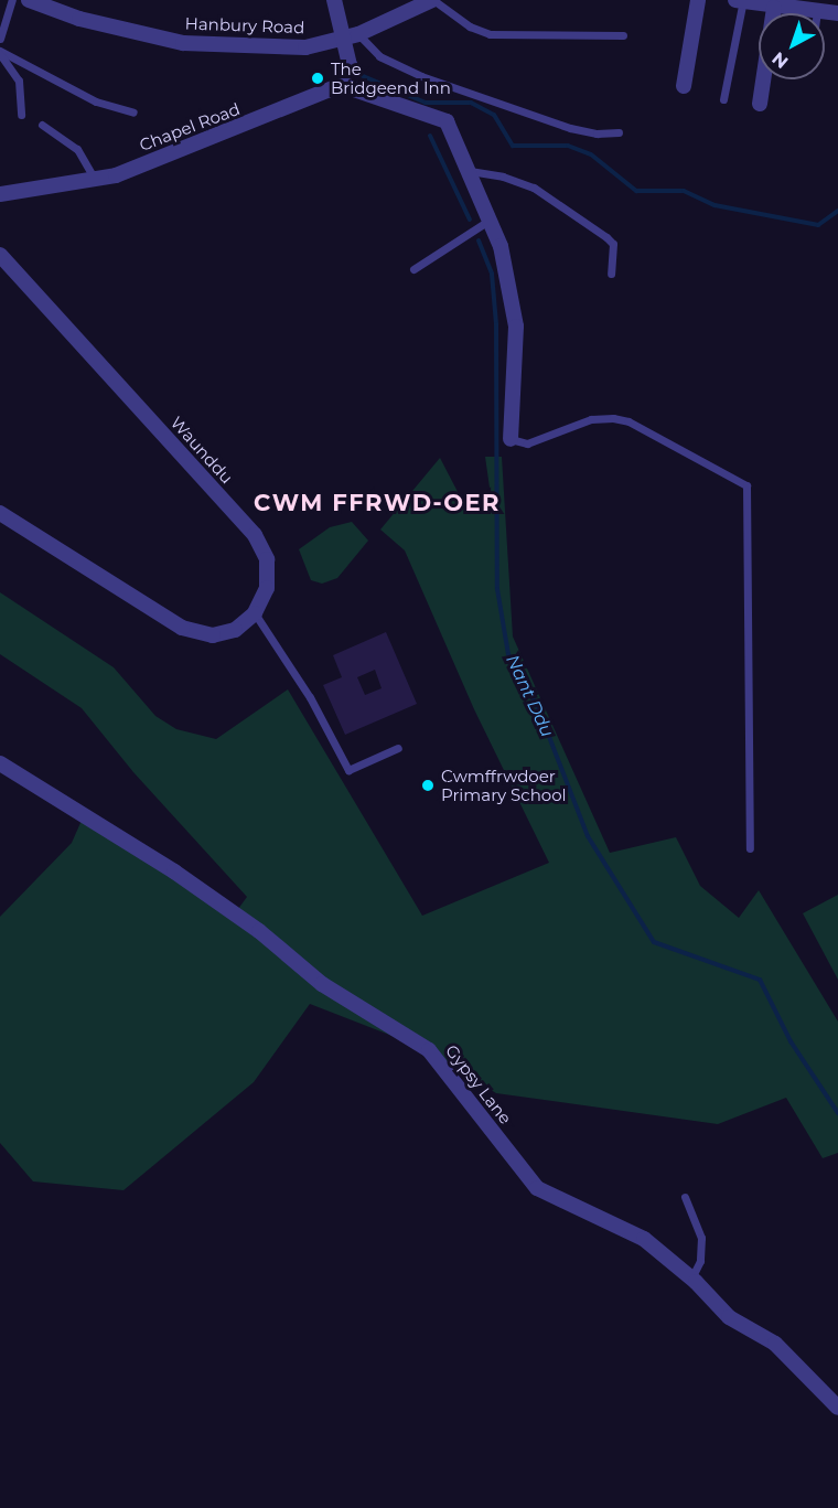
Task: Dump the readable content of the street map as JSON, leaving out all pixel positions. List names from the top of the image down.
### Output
{
  "streets": {
    "street": [
      "Hanbury Road",
      "Chapel Road",
      "Waunddu",
      "Gypsy Lane"
    ]
  },
  "districts": ["CWM FFRWD-OER"],
  "water": ["Nant Ddu"],
  "places": ["The Bridgeend Inn", "Cwmffrwdoer Primary School"],
  "north": "bottom left"
}
